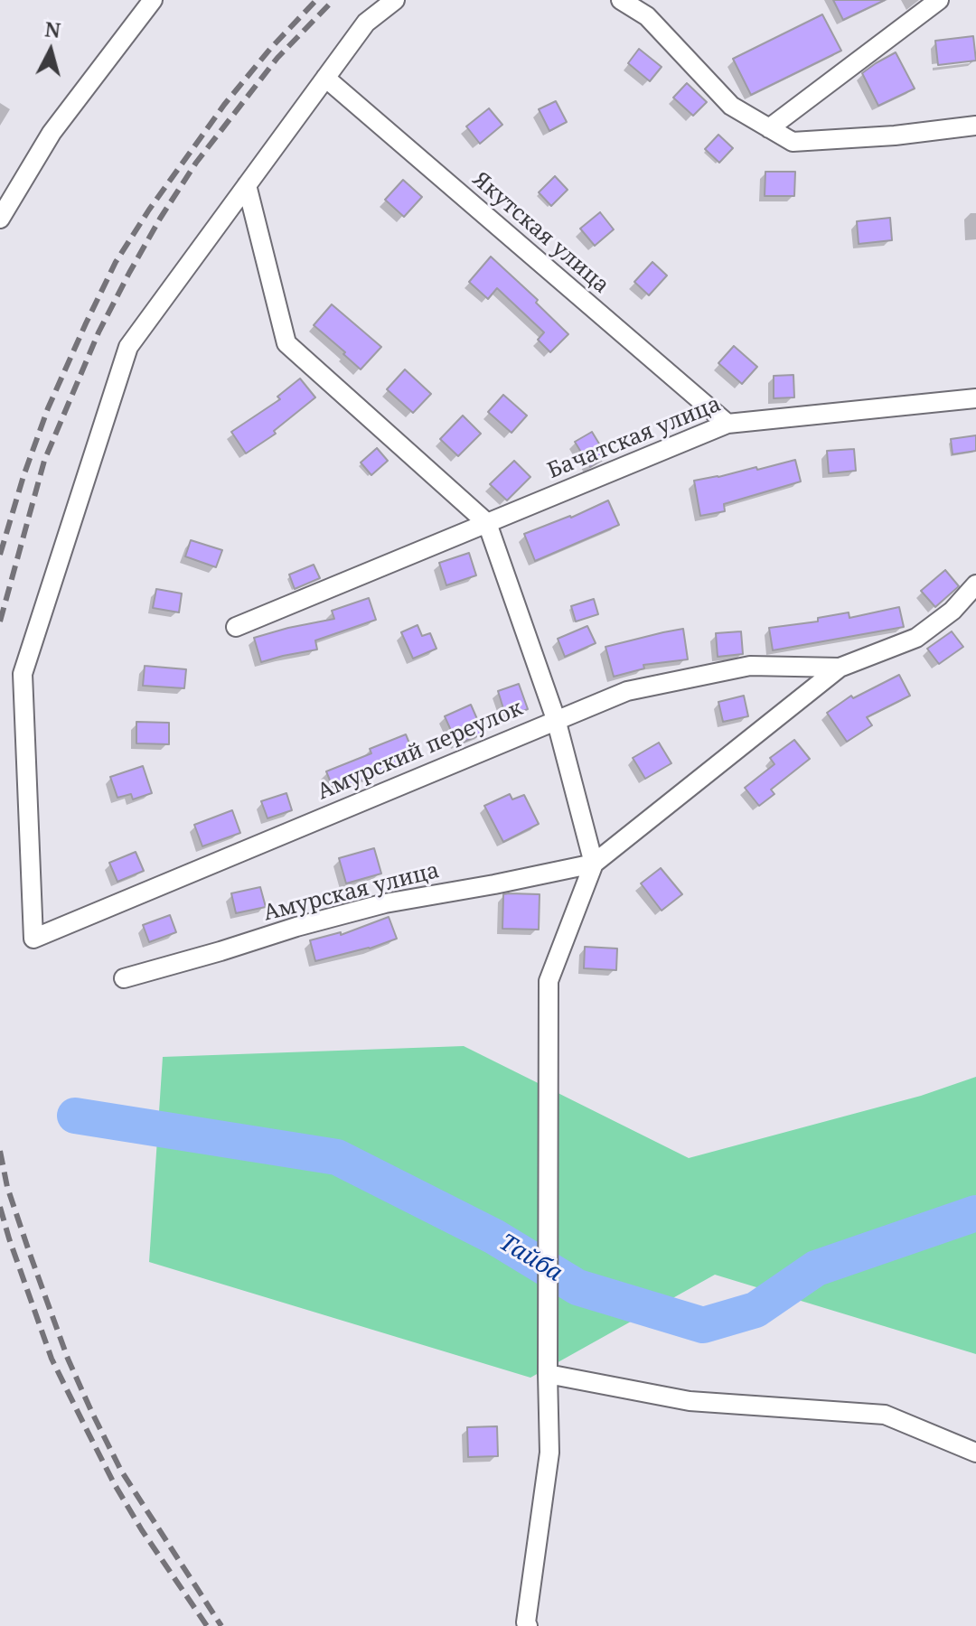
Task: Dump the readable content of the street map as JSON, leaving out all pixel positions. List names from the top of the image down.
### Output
{
  "streets": {
    "street": [
      "Якутская улица",
      "Бачатская улица",
      "Амурский переулок",
      "Амурская улица"
    ]
  },
  "crossings": [
    ["Якутская улица", "Бачатская улица"]
  ],
  "water": ["Тайба"],
  "north": "top"
}
